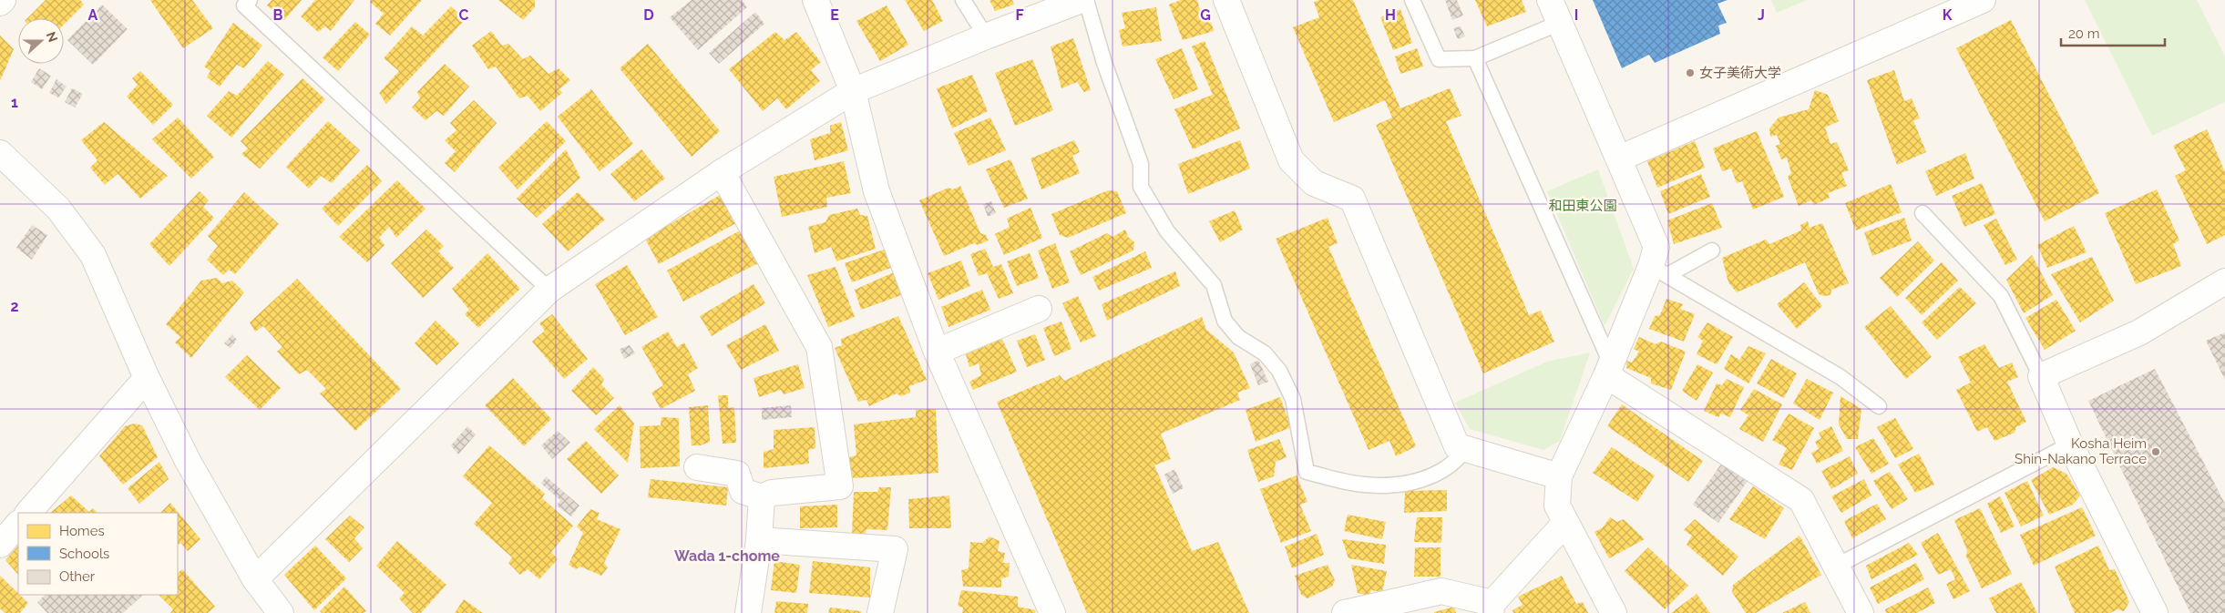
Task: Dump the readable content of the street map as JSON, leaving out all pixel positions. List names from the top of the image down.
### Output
{
  "districts": ["Wada 1-chome"],
  "parks": ["和田東公園"],
  "places": ["女子美術大学", "Kosha Heim Shin-Nakano Terrace"],
  "legend": ["Homes", "Schools", "Other"],
  "scale_bar": "20 m",
  "north": "right",
  "grid": {
    "columns": [
      "A",
      "B",
      "C",
      "D",
      "E",
      "F",
      "G",
      "H",
      "I",
      "J",
      "K"
    ],
    "rows": ["1", "2"]
  }
}
